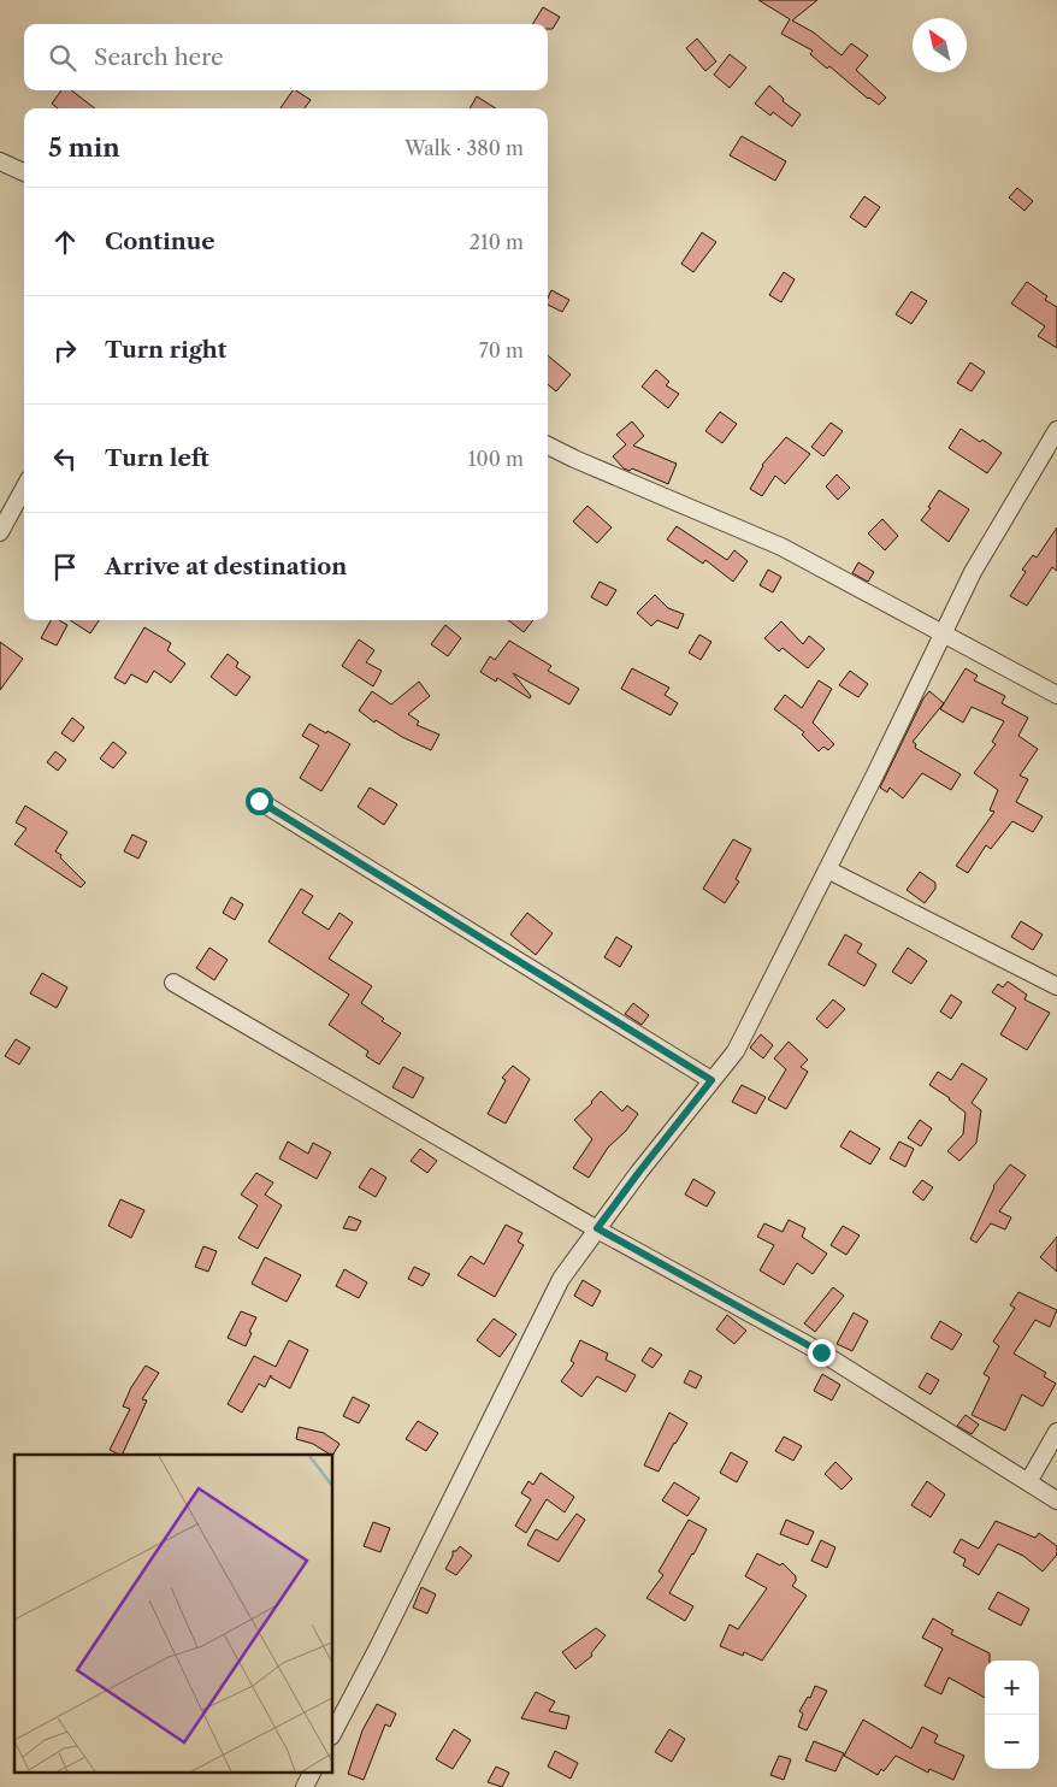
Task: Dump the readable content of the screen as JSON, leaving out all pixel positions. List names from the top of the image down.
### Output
{
  "north": "top left",
  "page": {
    "search": "Search here",
    "heading": ["5 min", "Walk · 380 m"],
    "list": [
      ["Continue", "210 m"],
      ["Turn right", "70 m"],
      ["Turn left", "100 m"],
      "Arrive at destination"
    ],
    "map_buttons": ["+", "−"]
  }
}
